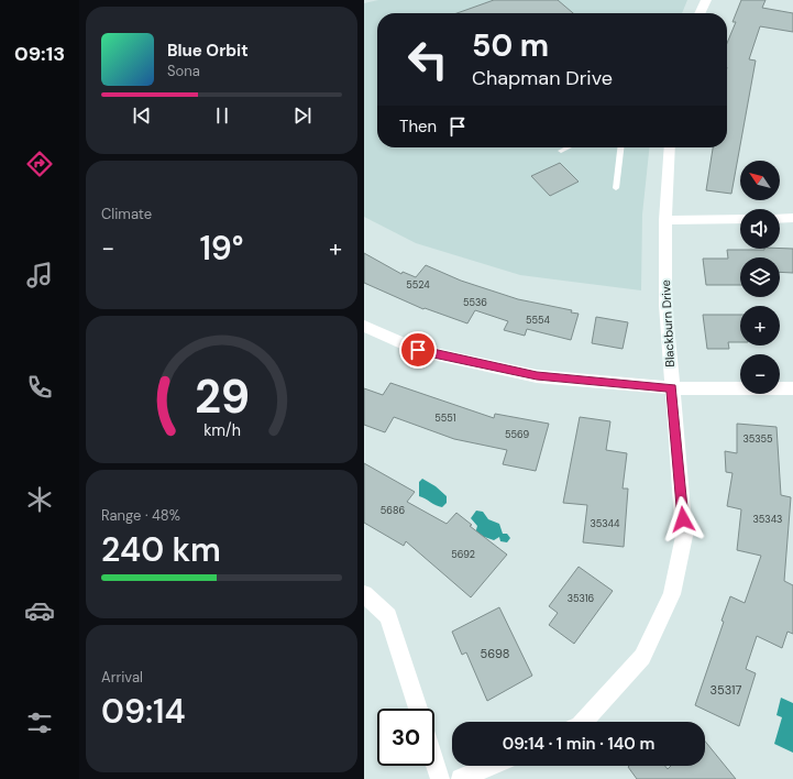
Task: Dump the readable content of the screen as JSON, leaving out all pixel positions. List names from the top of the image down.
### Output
{
  "streets": {
    "street": ["Blackburn Drive"]
  },
  "house_numbers": [
    "5524",
    "5536",
    "5554",
    "5551",
    "5569",
    "35355",
    "5686",
    "35343",
    "35344",
    "5692",
    "35316",
    "5698",
    "35317"
  ],
  "north": "top left",
  "page": {
    "tabs": "09:13",
    "turn": ["50 m", "Chapman Drive"],
    "song": ["Blue Orbit", "Sona"],
    "then": "Then",
    "tile": [
      "Climate",
      ["Range · 48%", "240 km"],
      ["Arrival", "09:14"]
    ],
    "map_buttons": ["+", "−"],
    "heat": ["−", "19°", "+"],
    "limit": "30",
    "trip": "09:14 · 1 min · 140 m",
    "gauge": ["29", "km/h"]
  }
}
